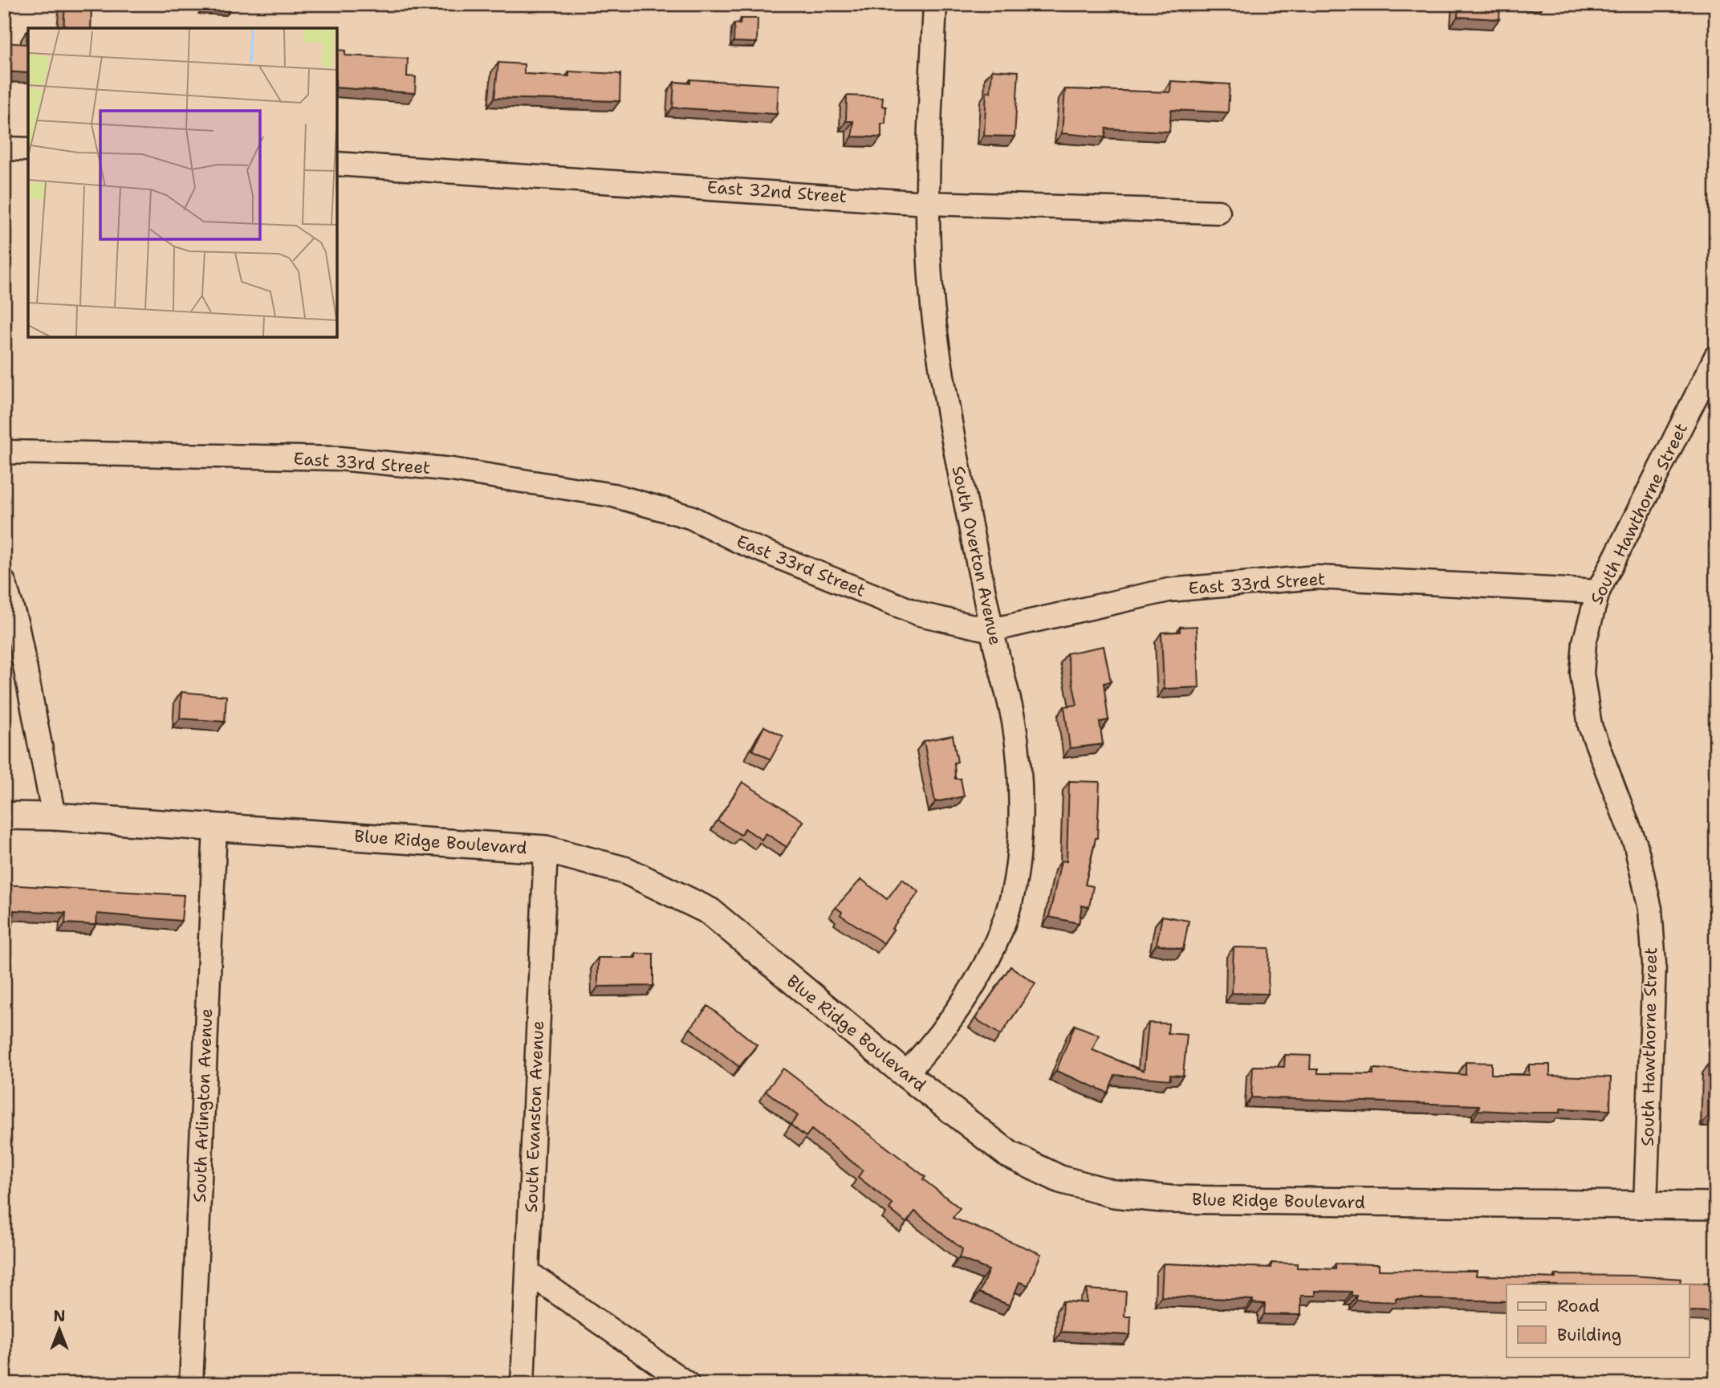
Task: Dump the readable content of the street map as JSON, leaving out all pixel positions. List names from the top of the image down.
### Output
{
  "streets": {
    "street": [
      "East 32nd Street",
      "East 33rd Street",
      "South Hawthorne Street",
      "South Overton Avenue",
      "Blue Ridge Boulevard",
      "South Arlington Avenue",
      "South Evanston Avenue"
    ]
  },
  "crossings": [
    ["East 32nd Street", "South Overton Avenue"],
    ["East 33rd Street", "South Hawthorne Street"],
    ["East 33rd Street", "South Overton Avenue"],
    ["South Hawthorne Street", "Blue Ridge Boulevard"],
    ["South Overton Avenue", "Blue Ridge Boulevard"],
    ["Blue Ridge Boulevard", "South Arlington Avenue"],
    ["Blue Ridge Boulevard", "South Evanston Avenue"]
  ],
  "legend": ["Road", "Building"],
  "north": "top"
}
